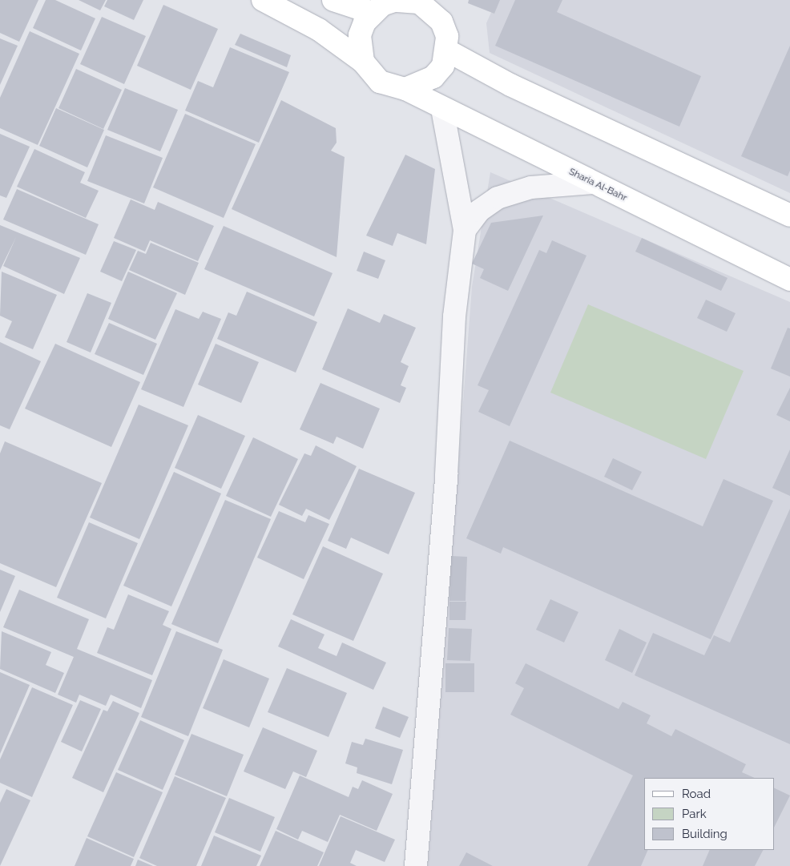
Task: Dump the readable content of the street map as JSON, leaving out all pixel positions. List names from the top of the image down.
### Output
{
  "streets": {
    "main road": ["Sharia Al-Bahr"]
  },
  "legend": ["Road", "Park", "Building"]
}
